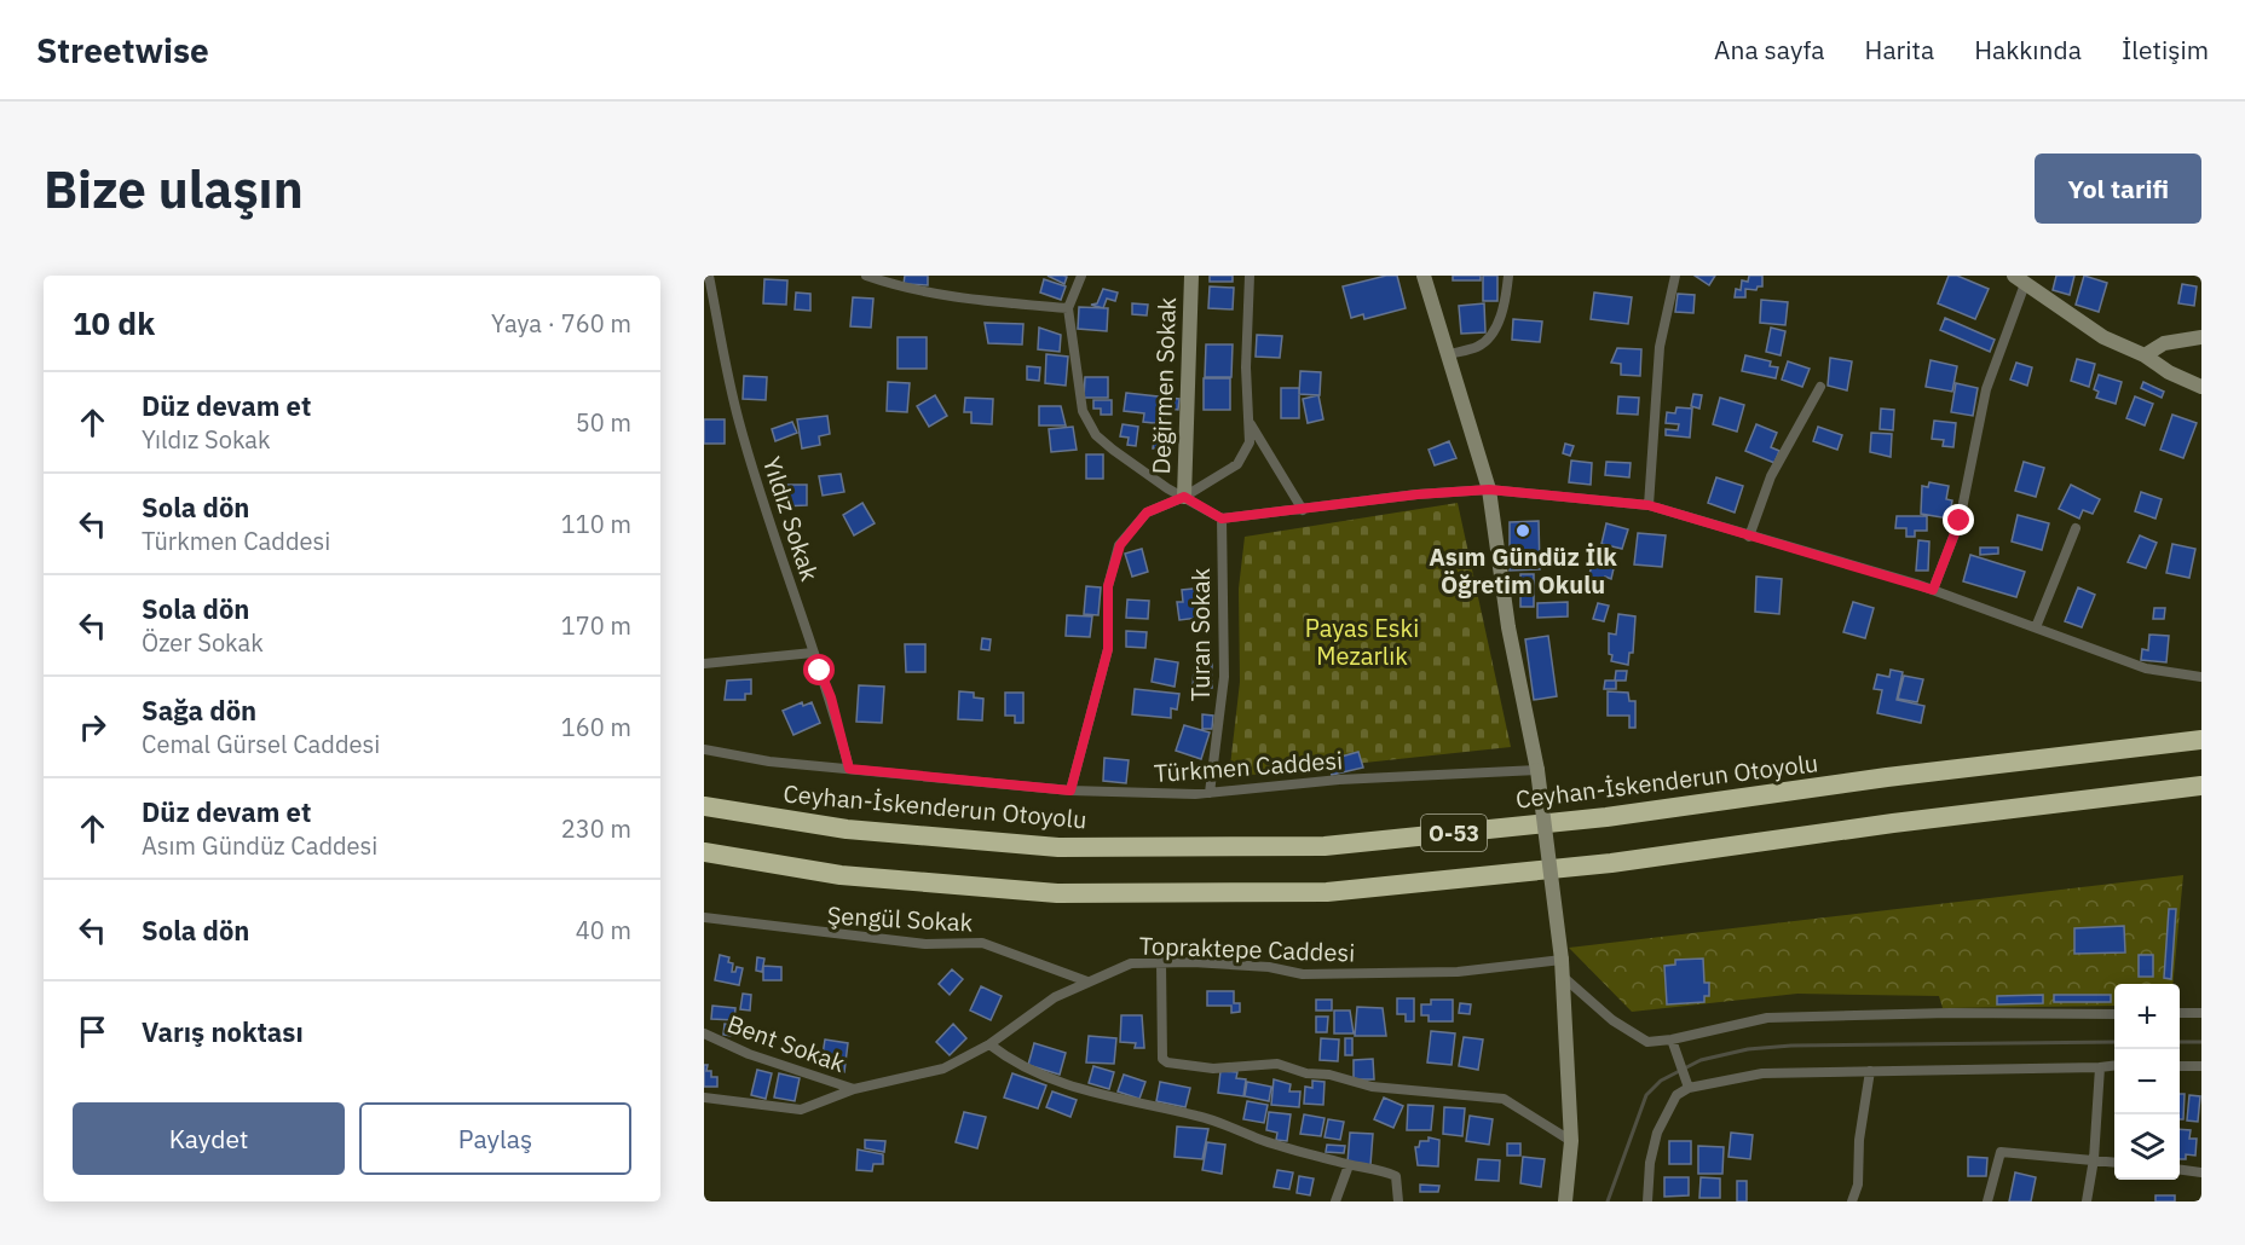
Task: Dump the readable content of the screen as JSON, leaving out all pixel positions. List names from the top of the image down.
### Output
{
  "streets": {
    "highway": ["Ceyhan-İskenderun Otoyolu", "O-53"],
    "street": [
      "Değirmen Sokak",
      "Yıldız Sokak",
      "Turan Sokak",
      "Türkmen Caddesi",
      "Şengül Sokak",
      "Topraktepe Caddesi",
      "Bent Sokak"
    ]
  },
  "crossings": [
    ["Yıldız Sokak", "Türkmen Caddesi"],
    ["Turan Sokak", "Türkmen Caddesi"],
    ["Şengül Sokak", "Topraktepe Caddesi"],
    ["Topraktepe Caddesi", "Bent Sokak"]
  ],
  "parks": ["Payas Eski Mezarlık"],
  "places": ["Asım Gündüz İlk Öğretim Okulu"],
  "page": {
    "header": "Streetwise",
    "nav": [
      "Ana sayfa",
      "Harita",
      "Hakkında",
      "İletişim"
    ],
    "buttons": [
      "Yol tarifi",
      ["Kaydet", "Paylaş"]
    ],
    "title": "Bize ulaşın",
    "heading": ["10 dk", "Yaya · 760 m"],
    "list": [
      ["Düz devam et", "Yıldız Sokak", "50 m"],
      ["Sola dön", "Türkmen Caddesi", "110 m"],
      ["Sola dön", "Özer Sokak", "170 m"],
      ["Sağa dön", "Cemal Gürsel Caddesi", "160 m"],
      ["Düz devam et", "Asım Gündüz Caddesi", "230 m"],
      ["Sola dön", "40 m"],
      "Varış noktası"
    ],
    "map_buttons": ["+", "−"]
  }
}
